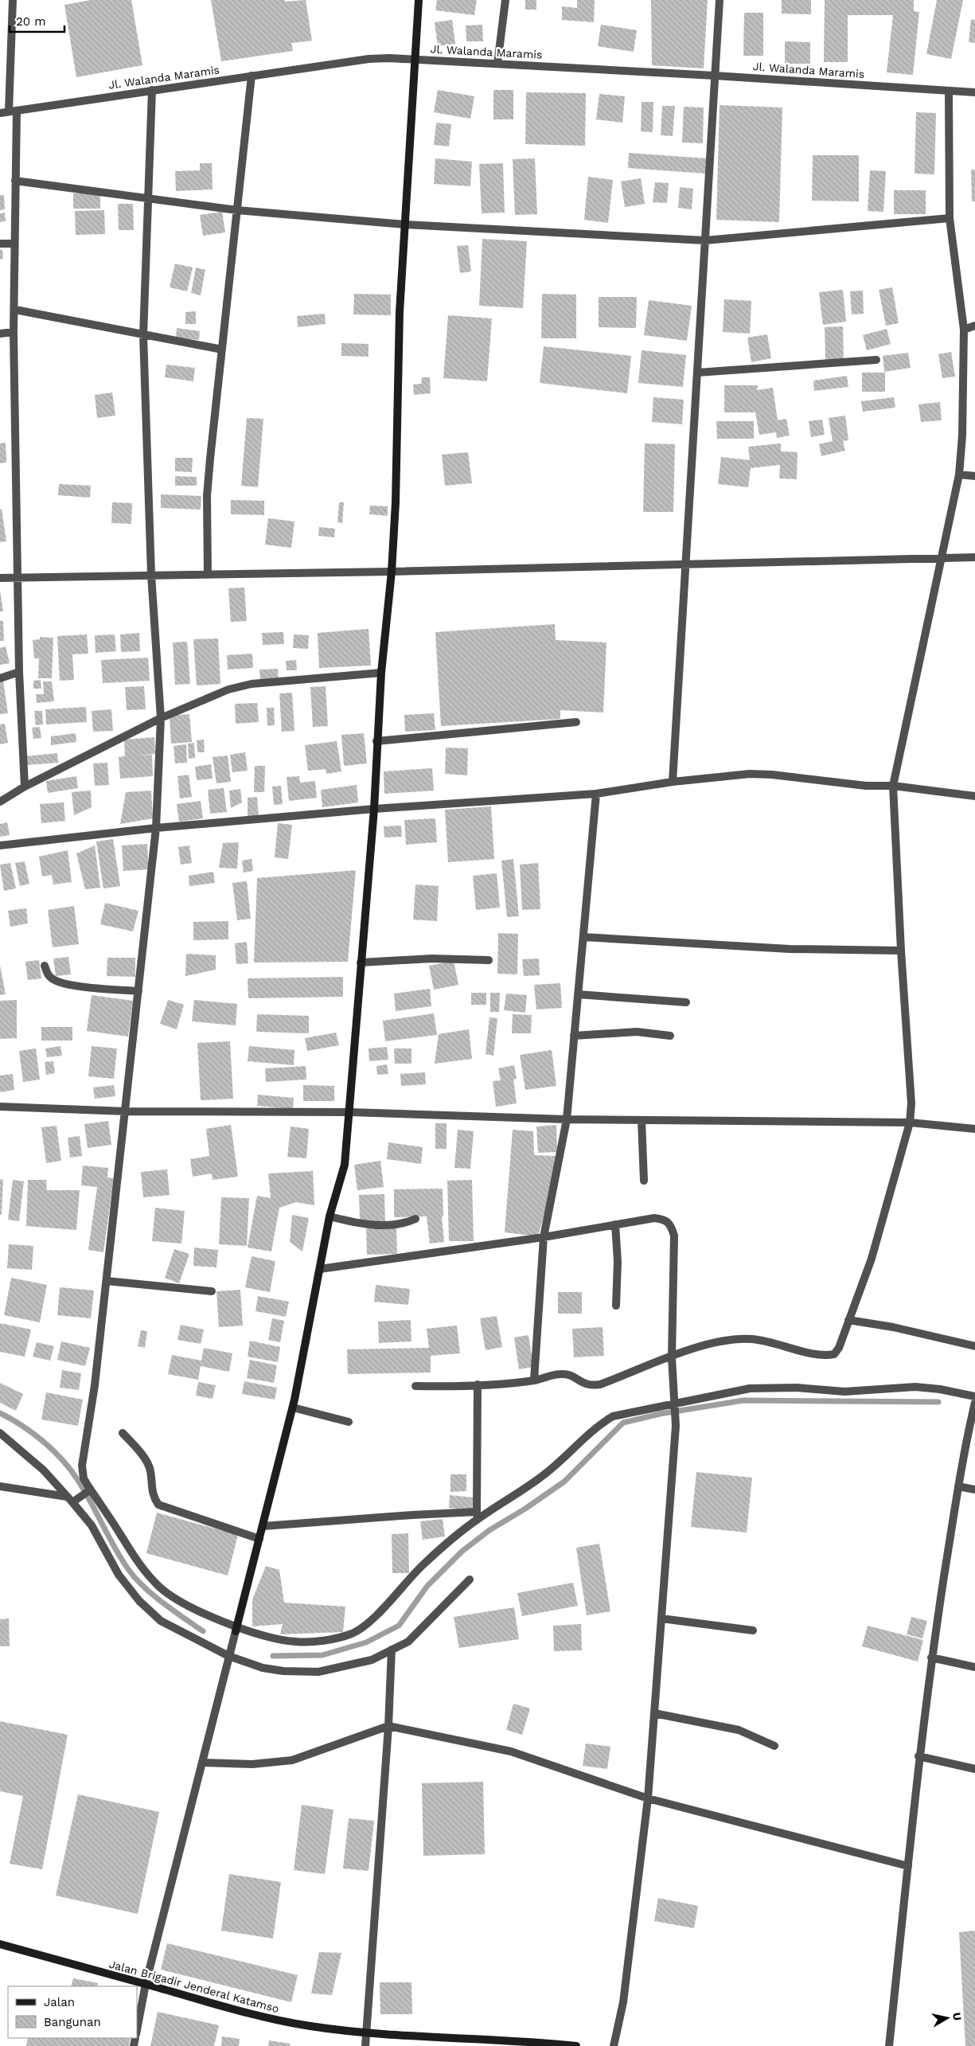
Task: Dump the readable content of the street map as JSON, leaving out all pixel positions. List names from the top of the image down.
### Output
{
  "streets": {
    "main road": ["Jalan Brigadir Jenderal Katamso"],
    "street": ["Jl. Walanda Maramis"]
  },
  "legend": ["Jalan", "Bangunan"],
  "scale_bar": "20 m",
  "north": "right"
}
